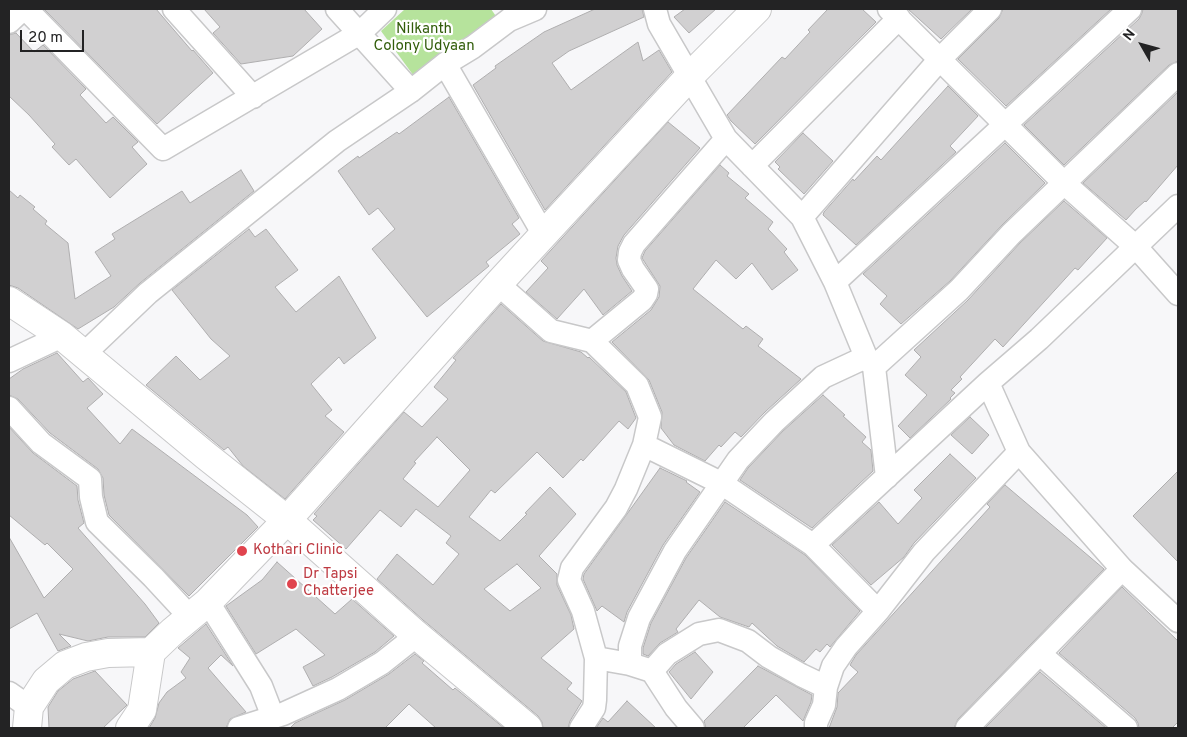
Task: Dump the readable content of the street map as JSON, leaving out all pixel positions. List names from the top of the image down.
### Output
{
  "parks": ["Nilkanth Colony Udyaan"],
  "places": ["Kothari Clinic", "Dr Tapsi Chatterjee"],
  "scale_bar": "20 m",
  "north": "top left"
}
